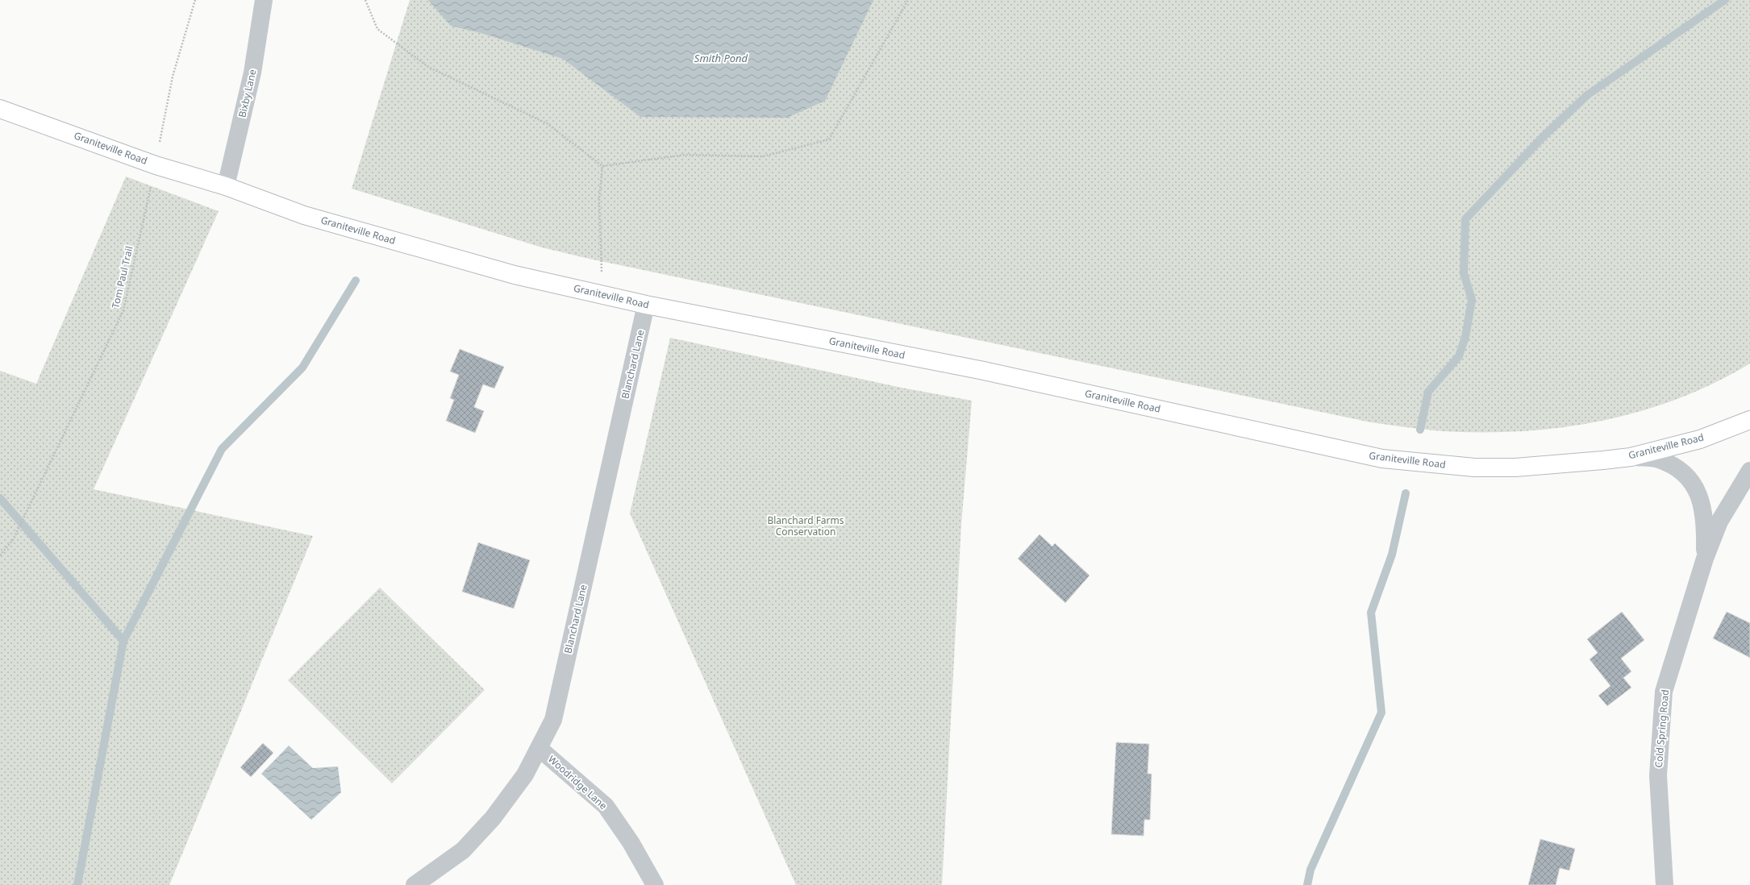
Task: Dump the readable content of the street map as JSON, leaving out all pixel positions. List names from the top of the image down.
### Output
{
  "streets": {
    "main road": ["Graniteville Road"],
    "street": [
      "Bixby Lane",
      "Blanchard Lane",
      "Cold Spring Road",
      "Woodridge Lane"
    ],
    "path": ["Tom Paul Trail"]
  },
  "crossings": [
    ["Bixby Lane", "Graniteville Road"],
    ["Graniteville Road", "Tom Paul Trail"],
    ["Graniteville Road", "Blanchard Lane"],
    ["Graniteville Road", "Cold Spring Road"],
    ["Blanchard Lane", "Woodridge Lane"]
  ],
  "water": ["Smith Pond"],
  "parks": ["Blanchard Farms Conservation"]
}
